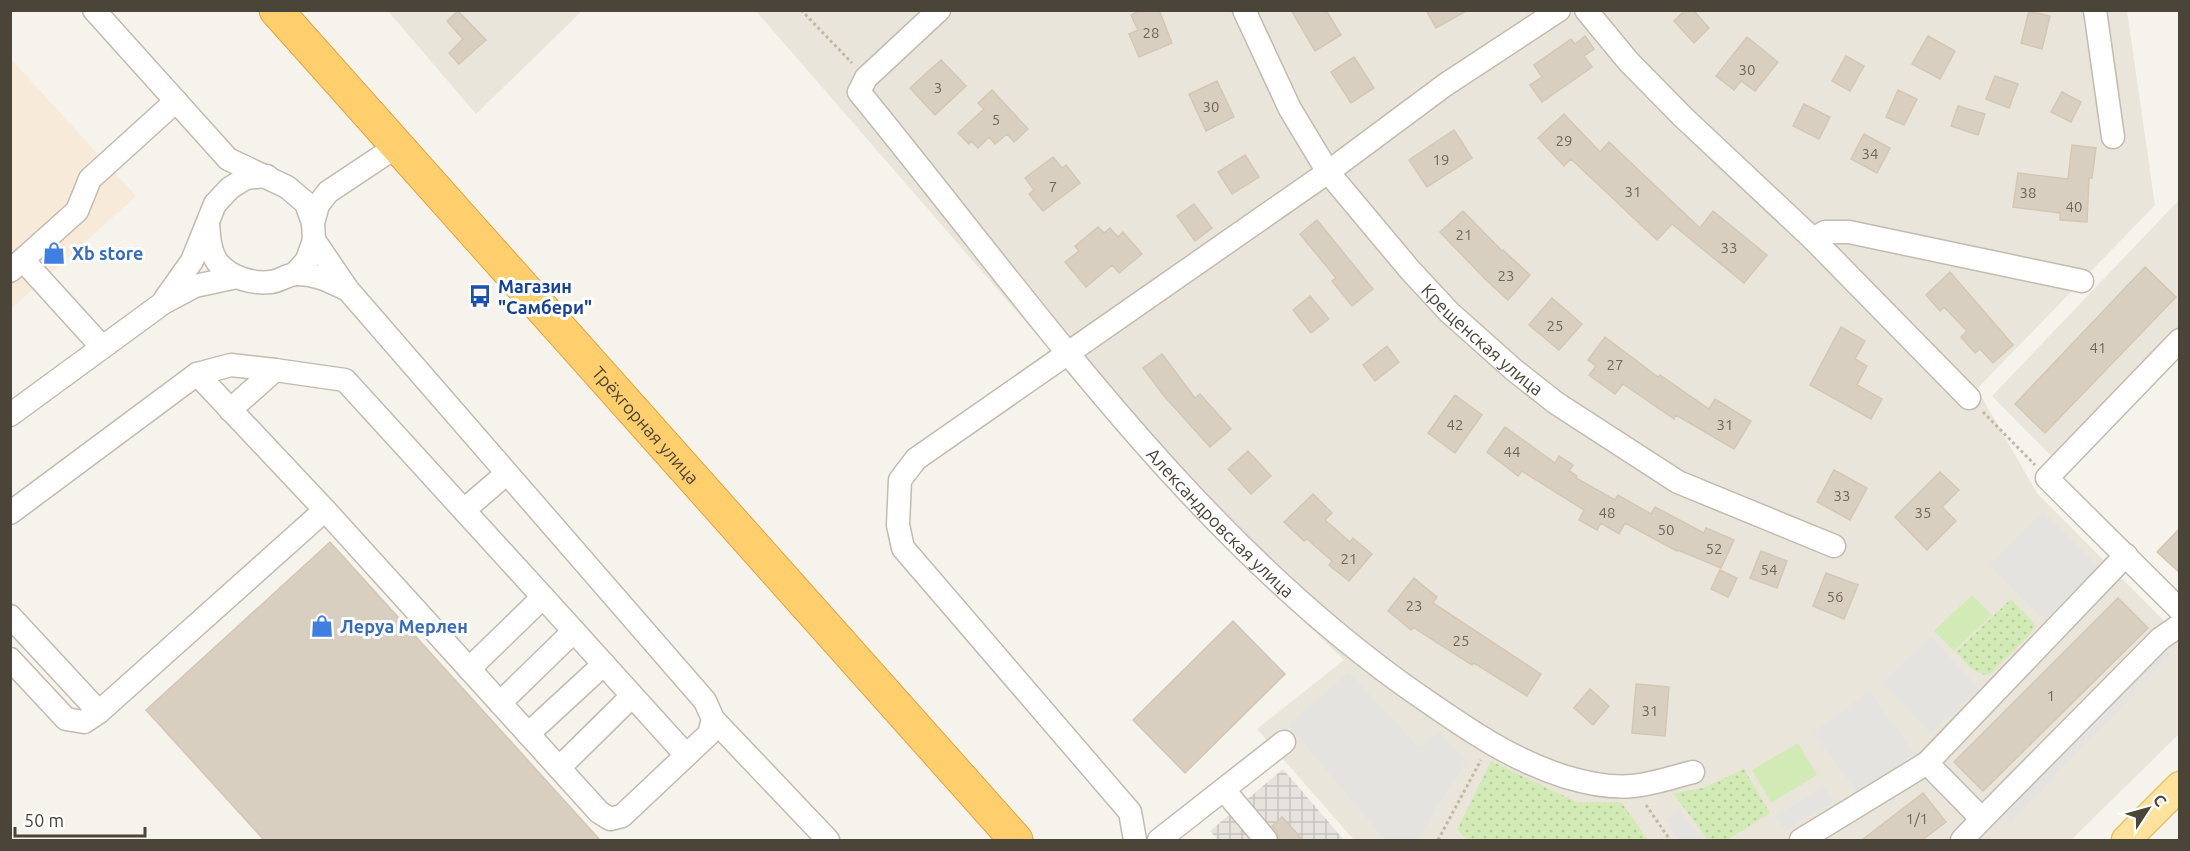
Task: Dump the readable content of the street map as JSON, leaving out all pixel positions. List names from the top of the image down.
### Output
{
  "streets": {
    "highway": ["Трёхгорная улица"],
    "street": ["Крещенская улица", "Александровская улица"]
  },
  "places": {
    "shop": ["Xb store", "Леруа Мерлен"],
    "bus stop": ["Магазин \"Самбери\""]
  },
  "house_numbers": [
    "28",
    "30",
    "3",
    "30",
    "5",
    "29",
    "34",
    "19",
    "7",
    "31",
    "38",
    "40",
    "21",
    "33",
    "23",
    "25",
    "41",
    "27",
    "42",
    "31",
    "44",
    "33",
    "48",
    "35",
    "50",
    "52",
    "21",
    "54",
    "56",
    "23",
    "25",
    "1",
    "31",
    "1/1"
  ],
  "scale_bar": "50 m",
  "north": "top right"
}
